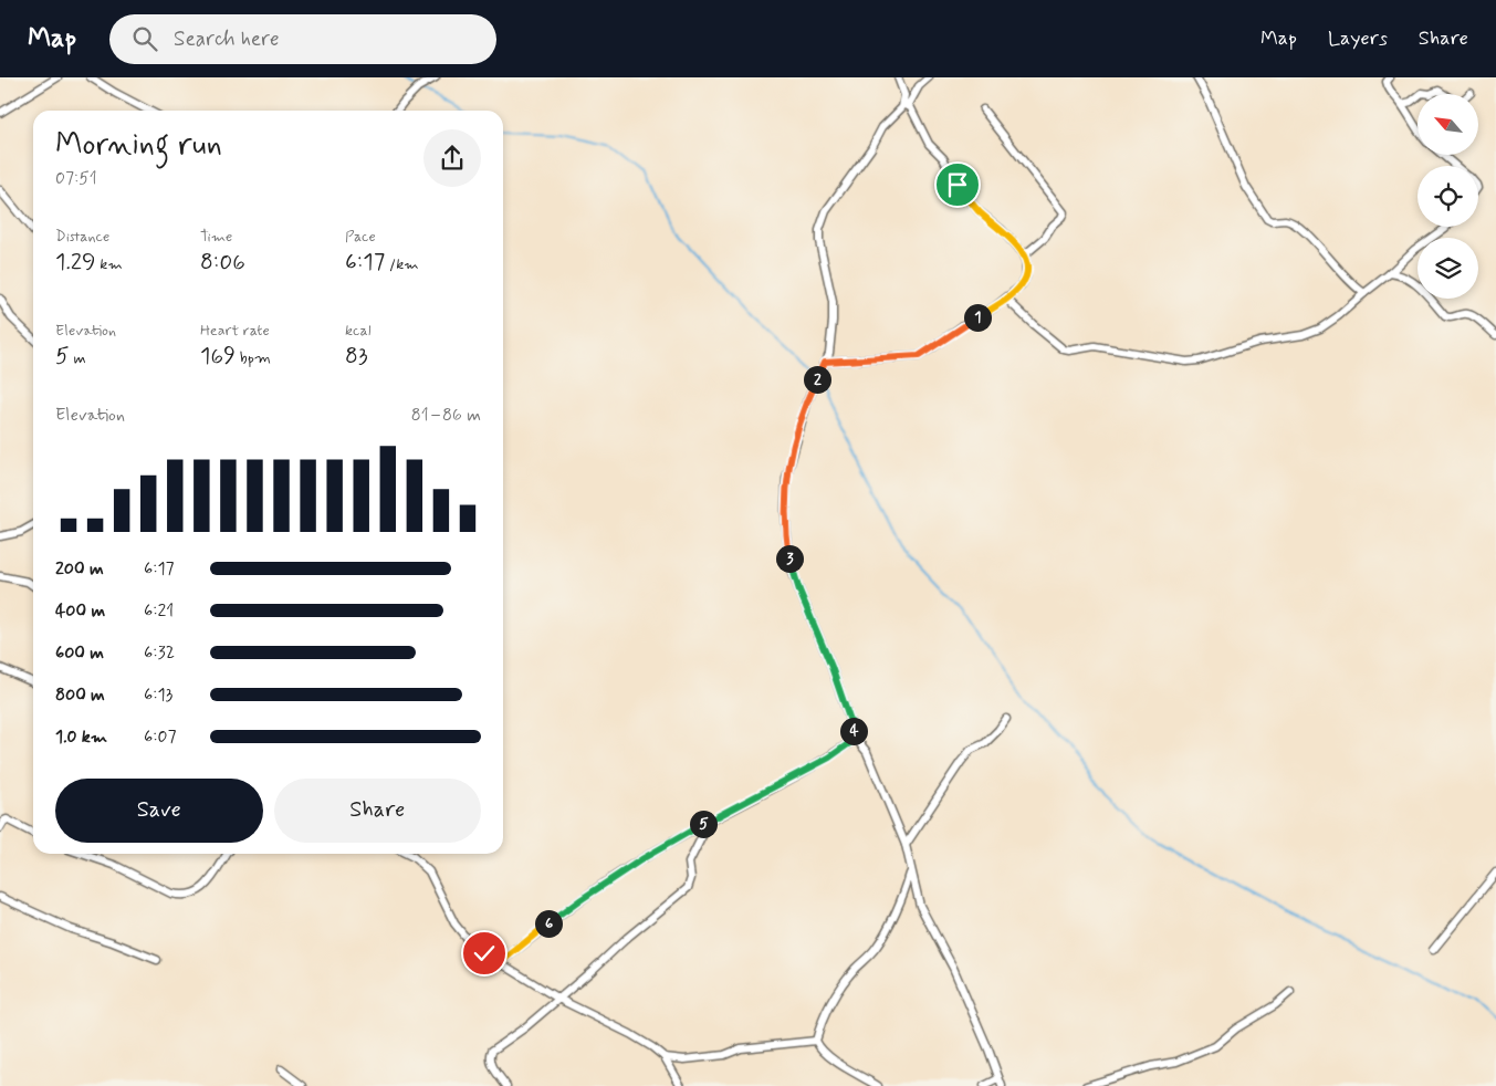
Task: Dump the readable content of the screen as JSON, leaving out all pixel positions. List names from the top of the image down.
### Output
{
  "north": "top left",
  "page": {
    "header": "Map",
    "search": "Search here",
    "nav": ["Map", "Layers", "Share"],
    "heading": ["Morning run", "07:51"],
    "stats": [
      ["Distance", "1.29 km"],
      ["Time", "8:06"],
      ["Pace", "6:17 /km"],
      ["Elevation", "5 m"],
      ["Heart rate", "169 bpm"],
      ["kcal", "83"]
    ],
    "pins": [
      "1",
      "2",
      "3",
      "4",
      "5",
      "6"
    ],
    "chart": ["Elevation", "81–86 m"],
    "list": [
      {
        "name": "200 m",
        "note": "6:17"
      },
      {
        "name": "400 m",
        "note": "6:21"
      },
      {
        "name": "600 m",
        "note": "6:32"
      },
      {
        "name": "800 m",
        "note": "6:13"
      },
      {
        "name": "1.0 km",
        "note": "6:07"
      }
    ],
    "buttons": ["Save", "Share"]
  }
}
